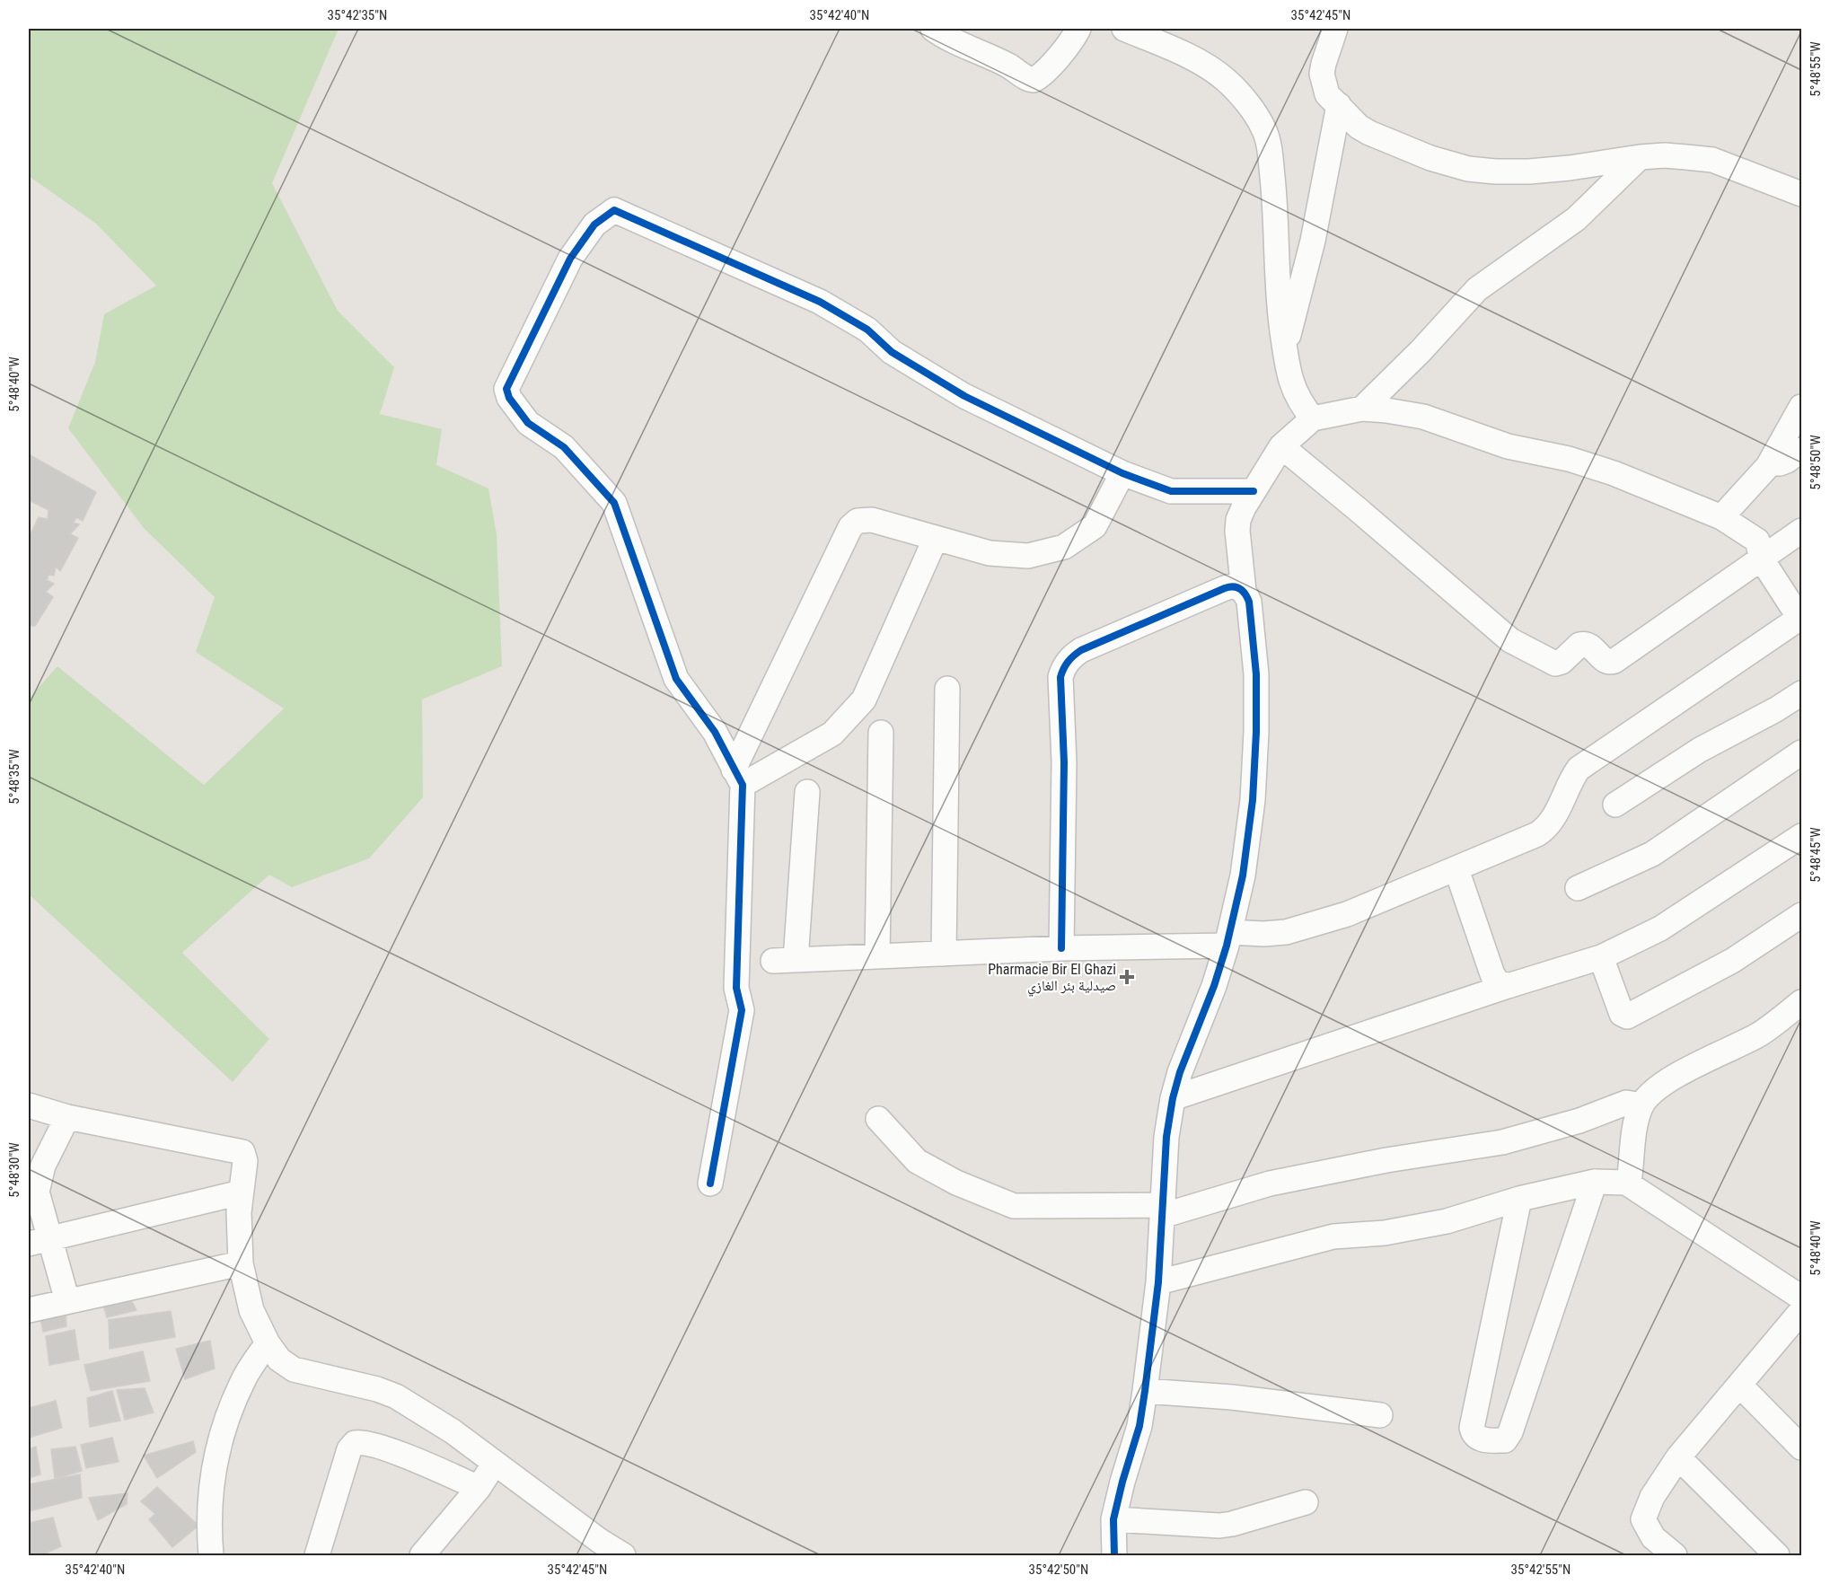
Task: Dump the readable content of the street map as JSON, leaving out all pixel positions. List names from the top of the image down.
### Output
{
  "places": {
    "health": ["Pharmacie Bir El Ghazi صيدلية بئر الغازي"]
  },
  "coordinates": [
    "35°42'35\"N",
    "35°42'40\"N",
    "35°42'45\"N",
    "5°48'55\"W",
    "5°48'40\"W",
    "5°48'50\"W",
    "5°48'35\"W",
    "5°48'45\"W",
    "5°48'30\"W",
    "35°42'50\"N",
    "35°42'55\"N"
  ]
}
